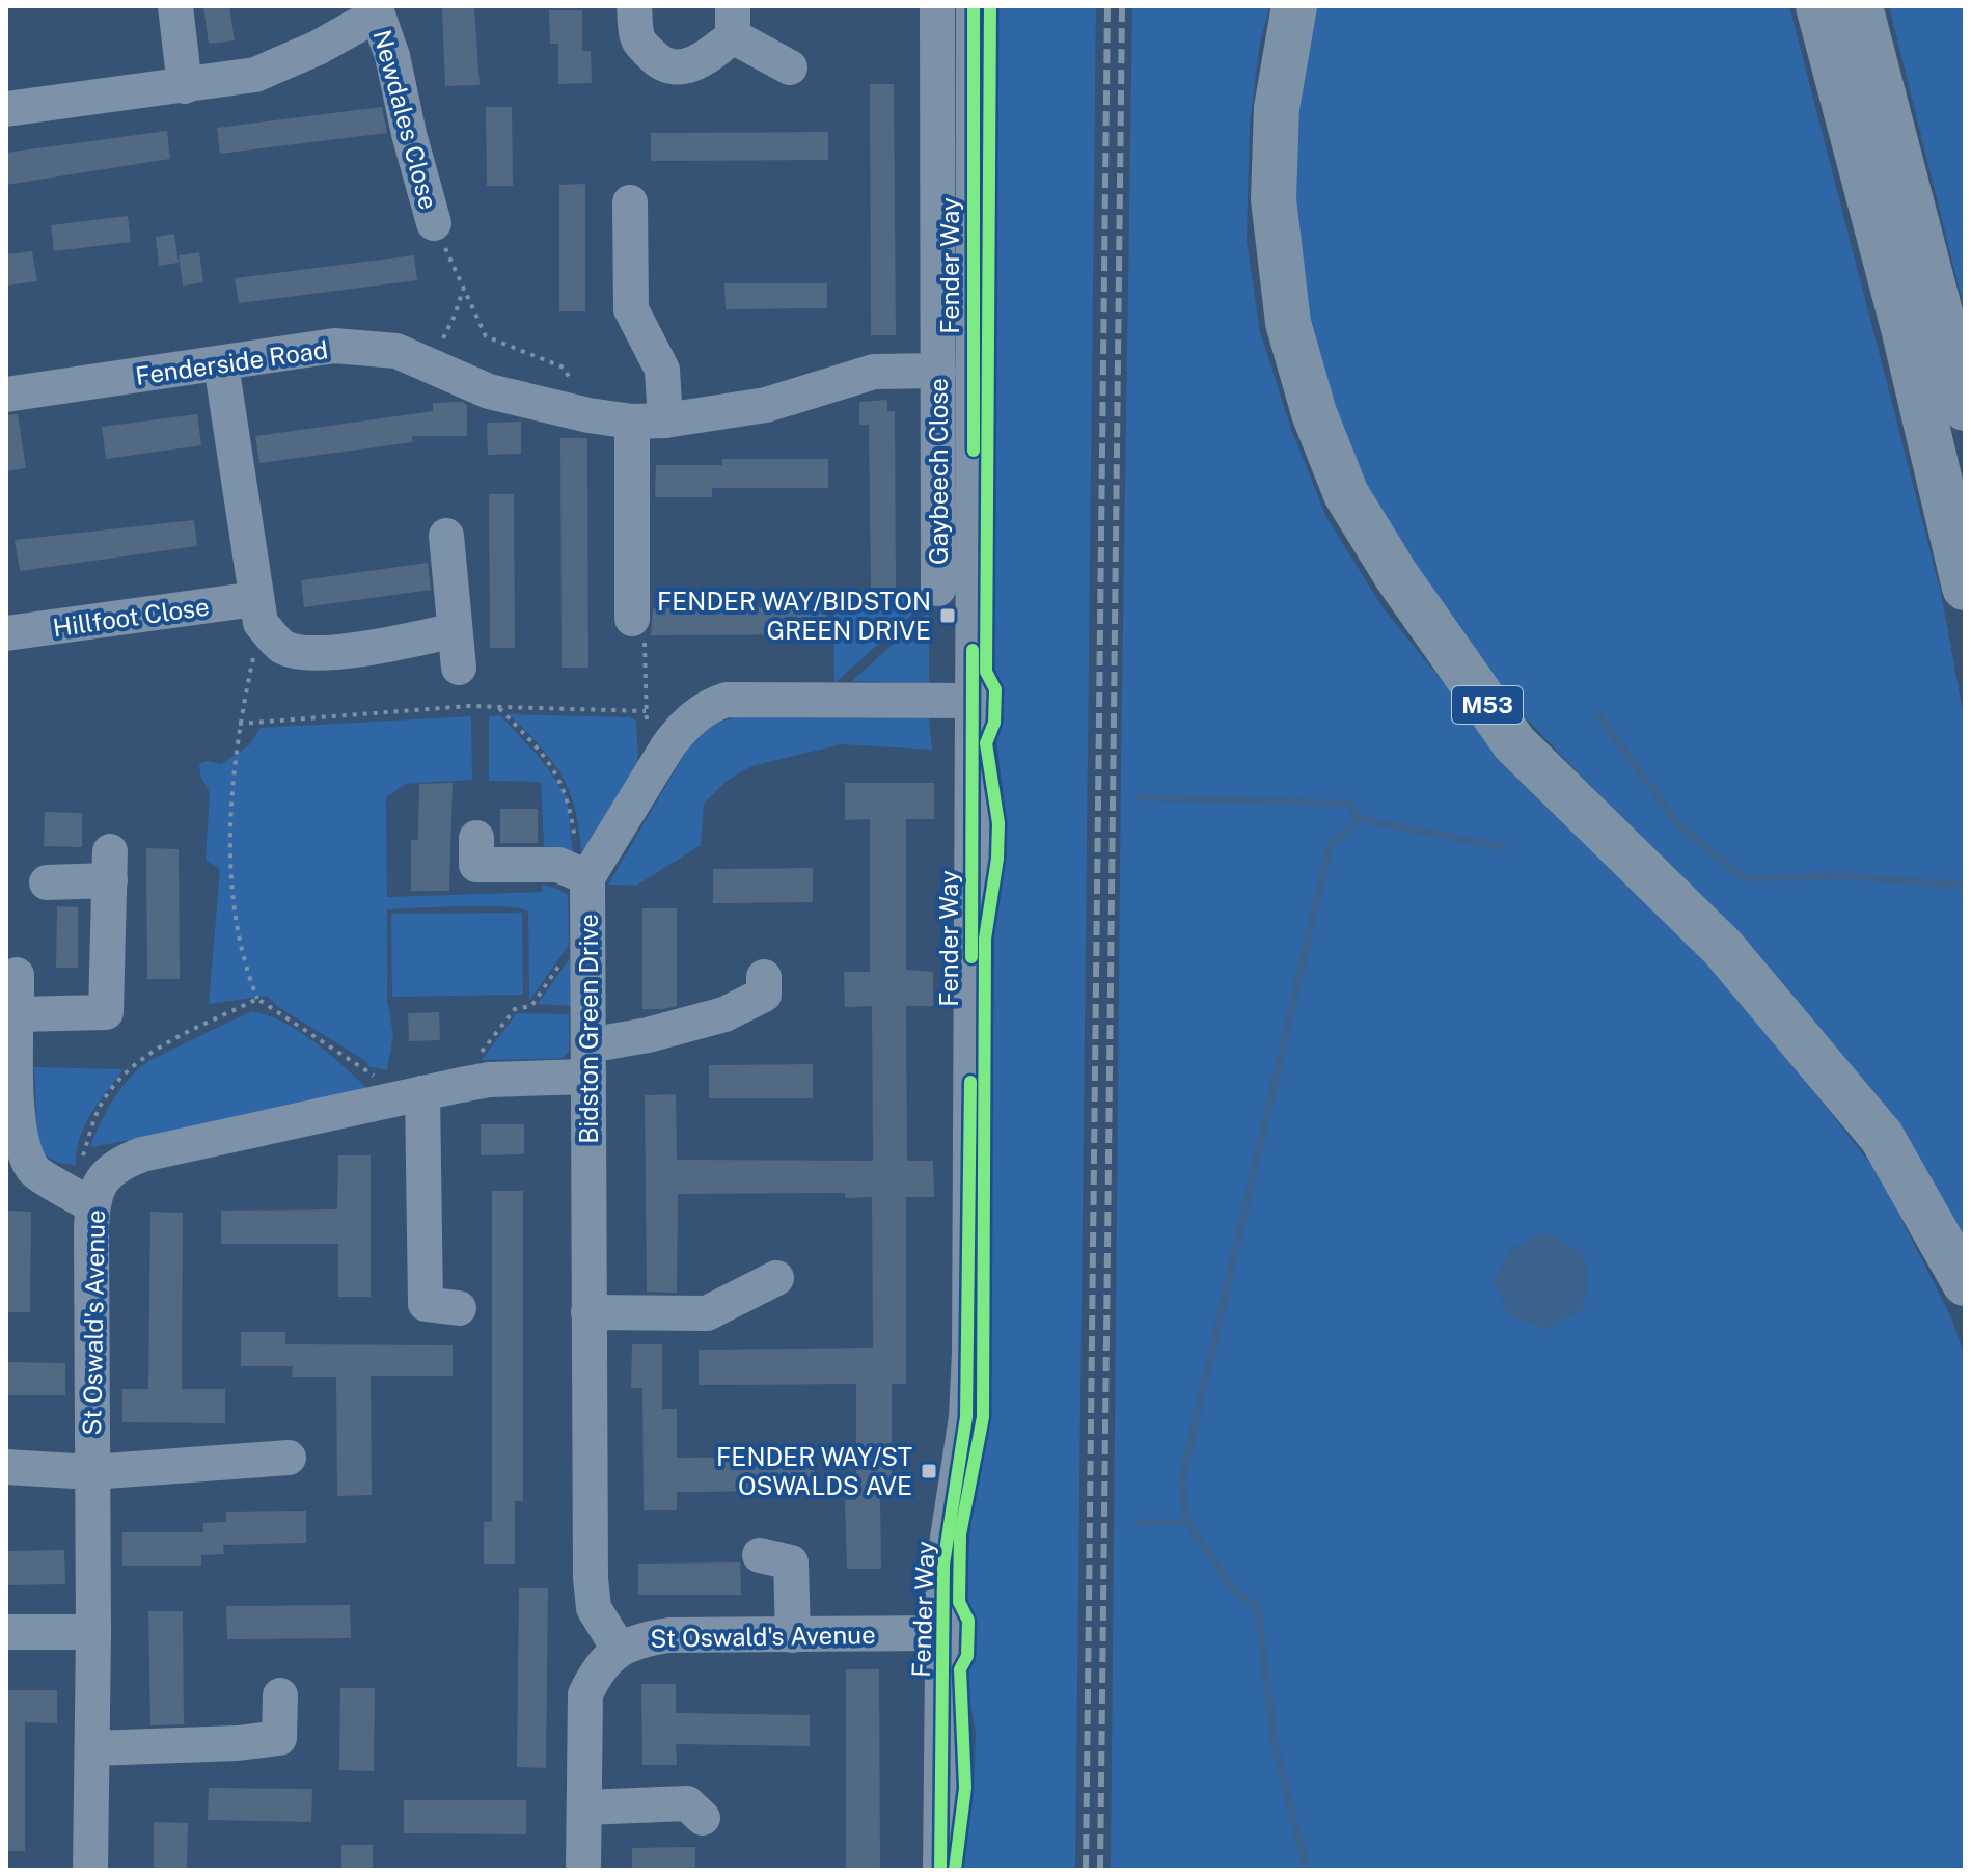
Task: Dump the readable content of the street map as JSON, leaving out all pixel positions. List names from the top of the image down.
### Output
{
  "streets": {
    "highway": ["M53"],
    "street": [
      "Newdales Close",
      "Fender Way",
      "Fenderside Road",
      "Gaybeech Close",
      "Hillfoot Close",
      "Bidston Green Drive",
      "St Oswald's Avenue"
    ]
  },
  "crossings": [
    ["Fender Way", "Bidston Green Drive"],
    ["Fender Way", "St Oswald's Avenue"],
    ["Fenderside Road", "Gaybeech Close"],
    ["Bidston Green Drive", "St Oswald's Avenue"]
  ],
  "places": {
    "transit": ["FENDER WAY/BIDSTON GREEN DRIVE", "FENDER WAY/ST OSWALDS AVE"]
  }
}
